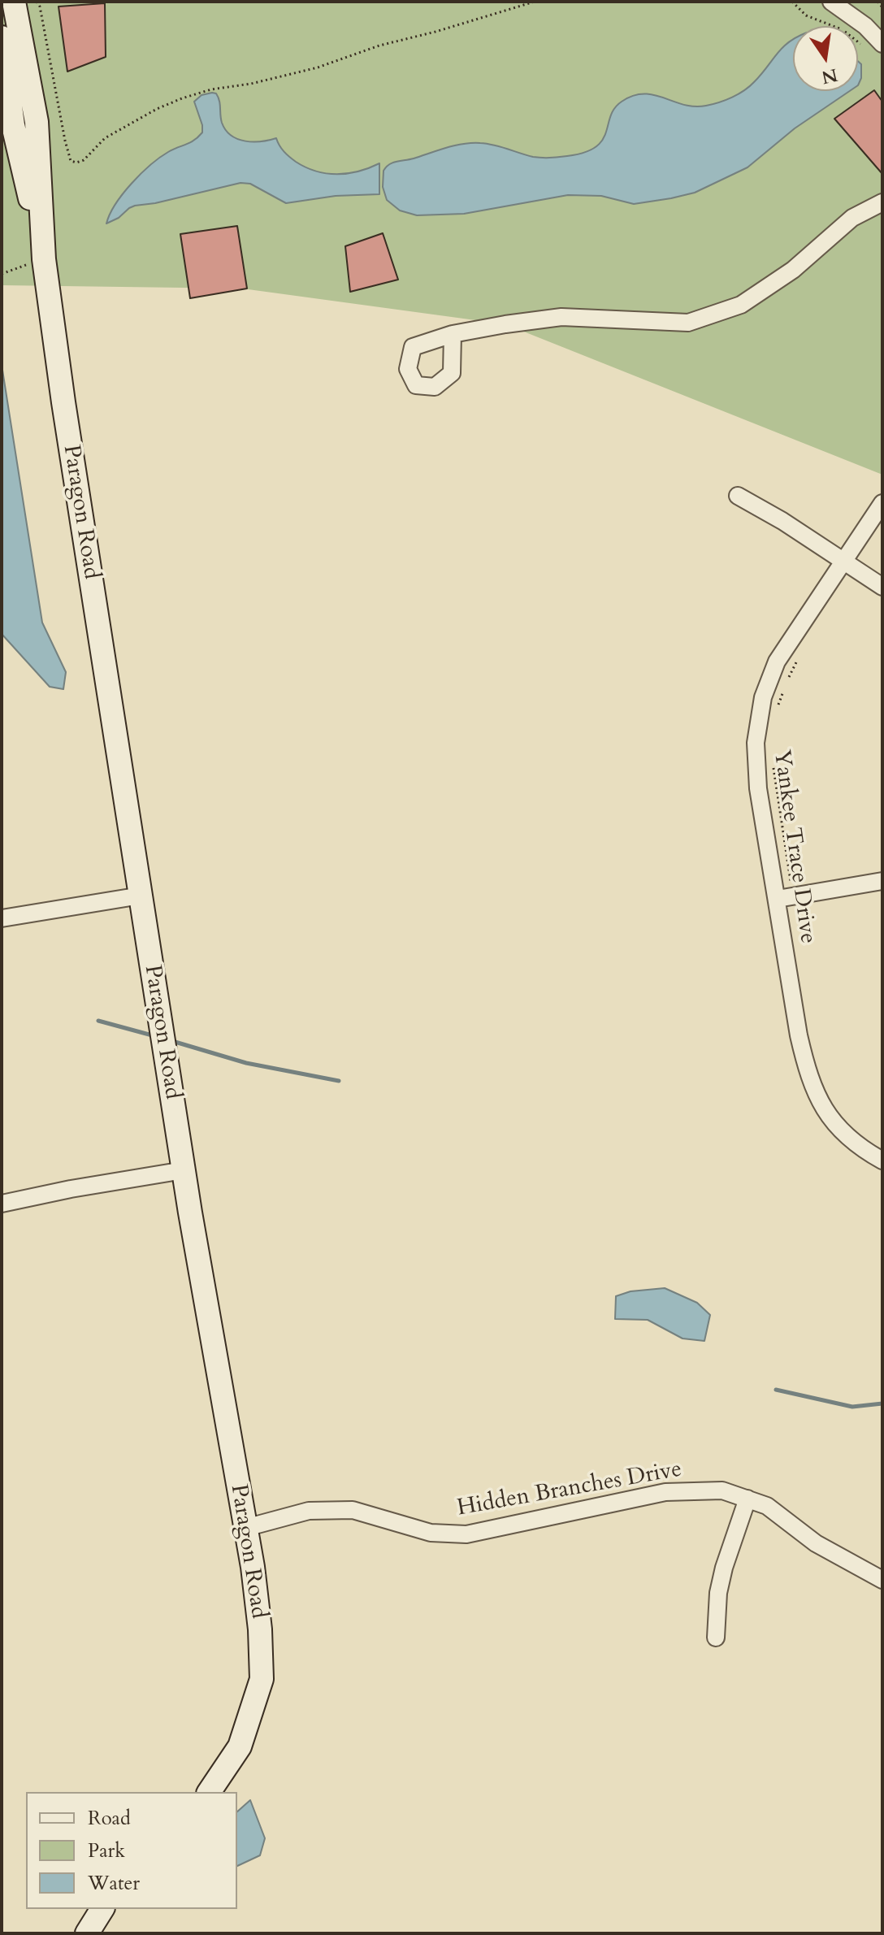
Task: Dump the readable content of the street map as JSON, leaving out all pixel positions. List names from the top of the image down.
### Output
{
  "streets": {
    "street": ["Paragon Road", "Yankee Trace Drive", "Hidden Branches Drive"]
  },
  "crossings": [
    ["Paragon Road", "Hidden Branches Drive"]
  ],
  "legend": ["Road", "Park", "Water"],
  "north": "bottom"
}
